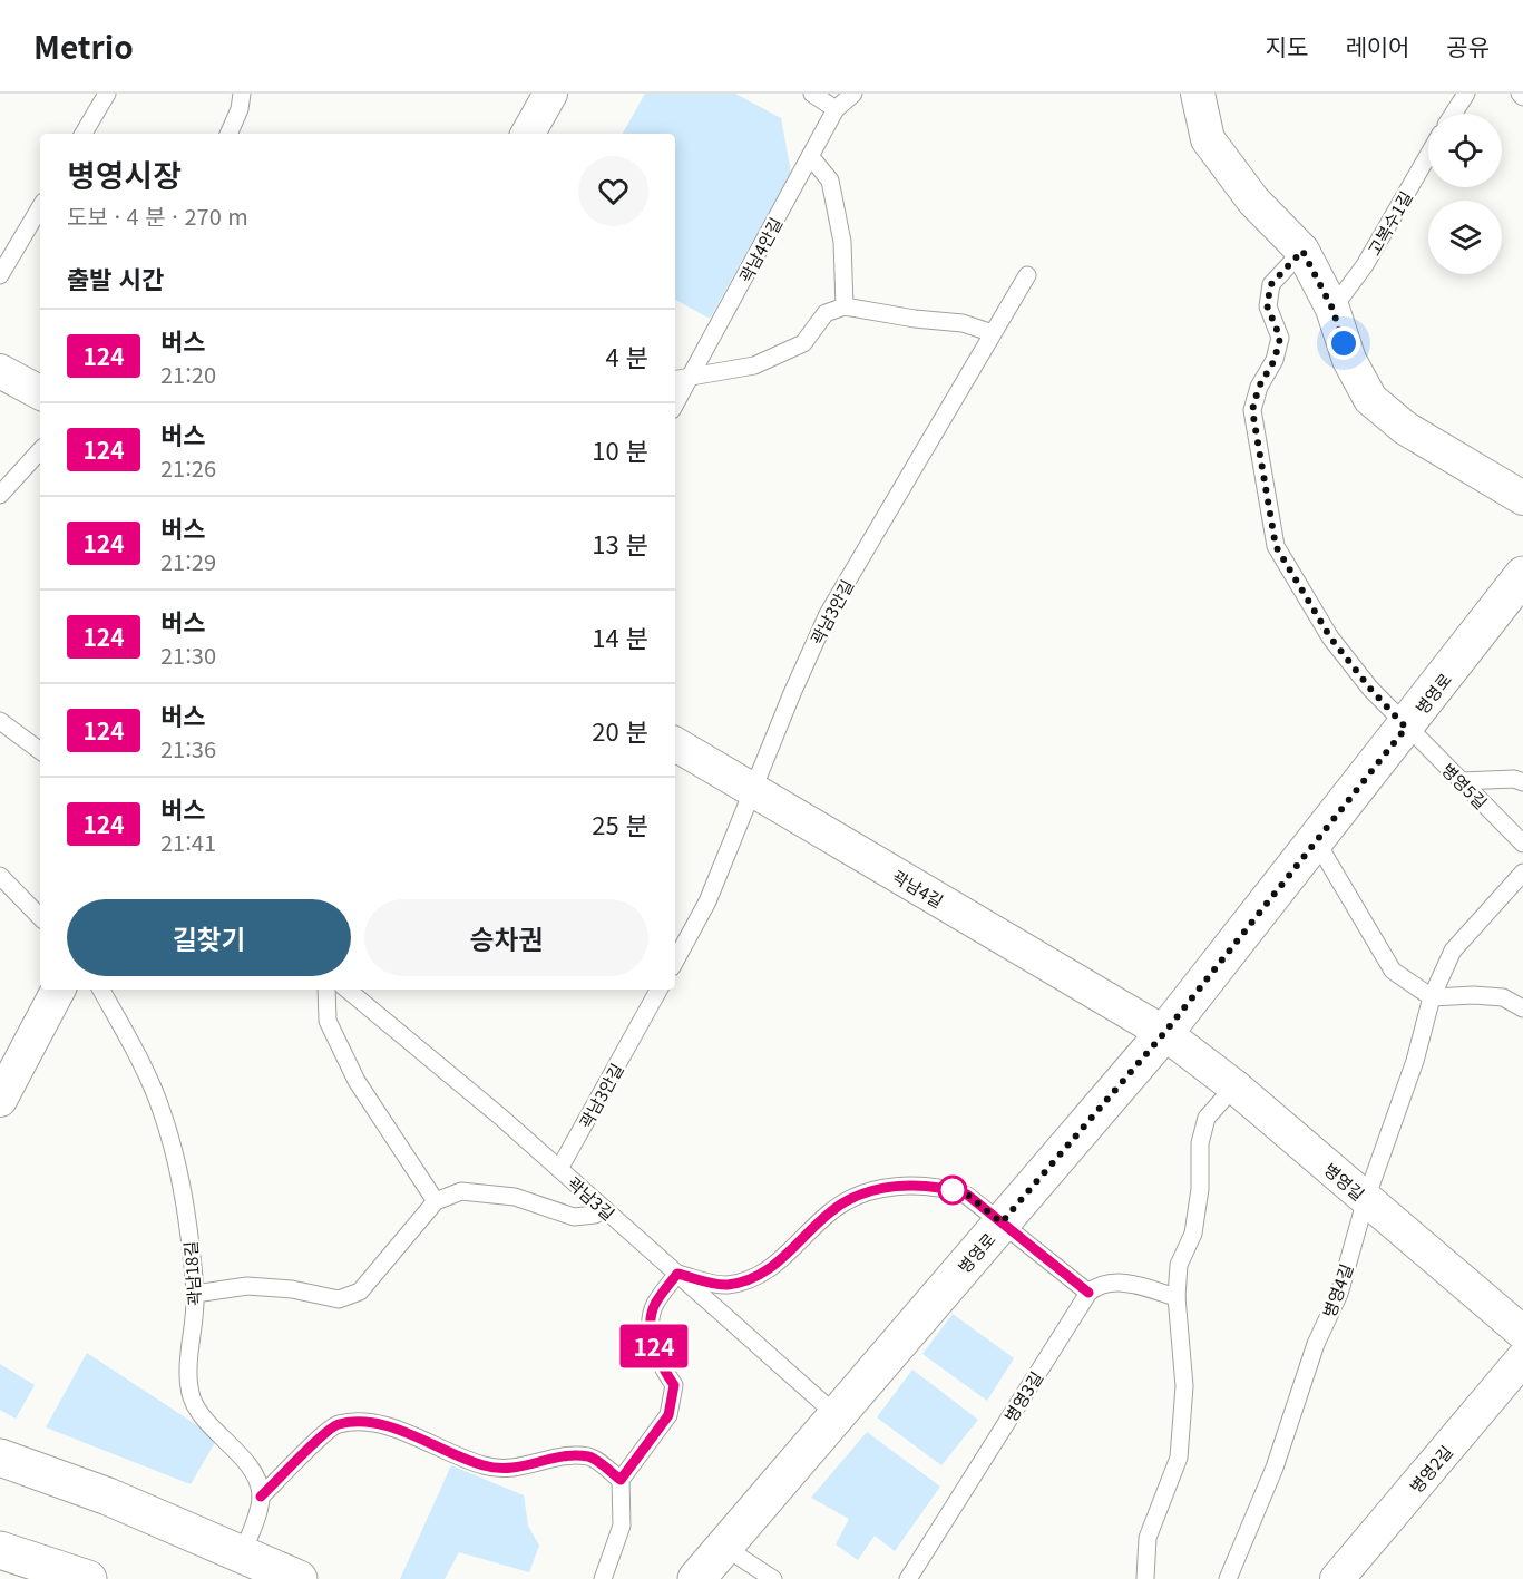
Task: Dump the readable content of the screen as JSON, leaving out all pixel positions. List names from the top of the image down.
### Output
{
  "streets": {
    "street": [
      "병영로",
      "곽남4길",
      "병영길",
      "병영2길"
    ],
    "lane": [
      "고복수1길",
      "곽남4안길",
      "곽남3안길",
      "병영5길",
      "곽남3길",
      "곽남18길",
      "병영4길",
      "병영3길"
    ]
  },
  "crossings": [
    ["곽남3안길", "곽남4길"],
    ["곽남3안길", "곽남3길"],
    ["병영로", "병영5길"],
    ["병영로", "곽남4길"],
    ["병영로", "병영길"],
    ["병영로", "곽남3길"],
    ["곽남4길", "병영길"],
    ["병영길", "병영4길"]
  ],
  "lines": ["bus line 124"],
  "page": {
    "header": "Metrio",
    "nav": ["지도", "레이어", "공유"],
    "on_map": "124",
    "heading": [
      ["병영시장", "도보 · 4 분 · 270 m"],
      "출발 시간"
    ],
    "list": [
      {
        "mark": "124",
        "name": "버스",
        "note": "21:20",
        "value": "4 분"
      },
      {
        "mark": "124",
        "name": "버스",
        "note": "21:26",
        "value": "10 분"
      },
      {
        "mark": "124",
        "name": "버스",
        "note": "21:29",
        "value": "13 분"
      },
      {
        "mark": "124",
        "name": "버스",
        "note": "21:30",
        "value": "14 분"
      },
      {
        "mark": "124",
        "name": "버스",
        "note": "21:36",
        "value": "20 분"
      },
      {
        "mark": "124",
        "name": "버스",
        "note": "21:41",
        "value": "25 분"
      }
    ],
    "buttons": ["길찾기", "승차권"]
  }
}
